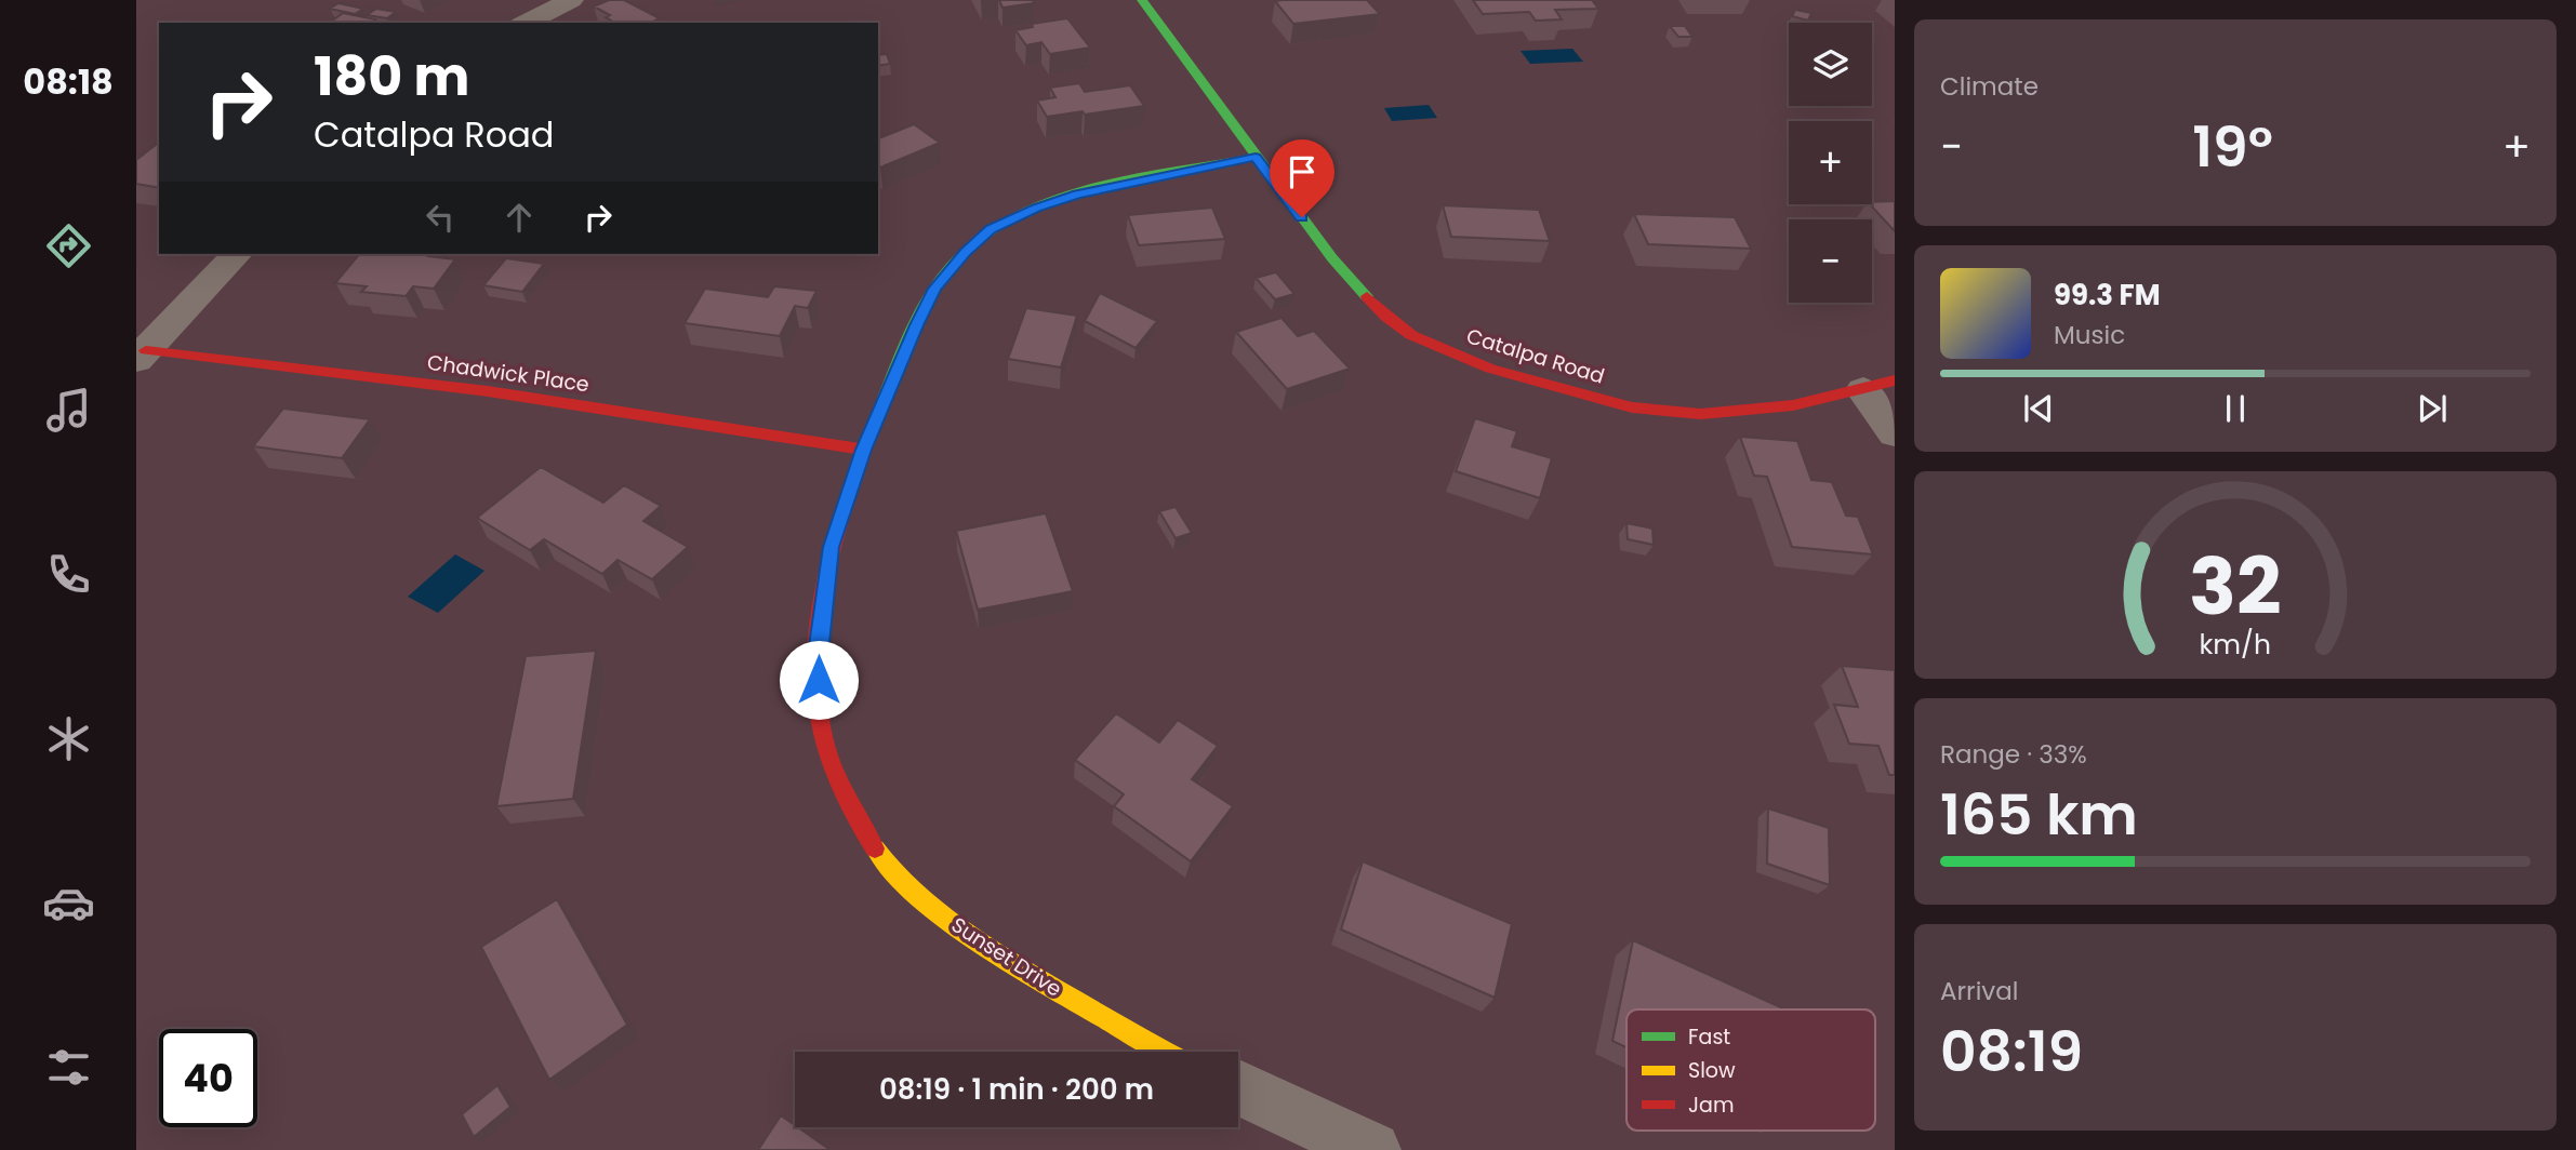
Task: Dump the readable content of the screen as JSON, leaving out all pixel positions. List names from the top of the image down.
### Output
{
  "streets": {
    "street": ["Catalpa Road", "Chadwick Place", "Sunset Drive"]
  },
  "crossings": [
    ["Catalpa Road", "Sunset Drive"],
    ["Chadwick Place", "Sunset Drive"]
  ],
  "legend": ["Fast", "Slow", "Jam"],
  "page": {
    "tabs": "08:18",
    "tile": [
      "Climate",
      ["Range · 33%", "165 km"],
      ["Arrival", "08:19"]
    ],
    "map_buttons": ["+", "−"],
    "turn": ["180 m", "Catalpa Road"],
    "heat": ["−", "19°", "+"],
    "song": ["99.3 FM", "Music"],
    "limit": "40",
    "trip": "08:19 · 1 min · 200 m",
    "gauge": ["32", "km/h"]
  }
}
